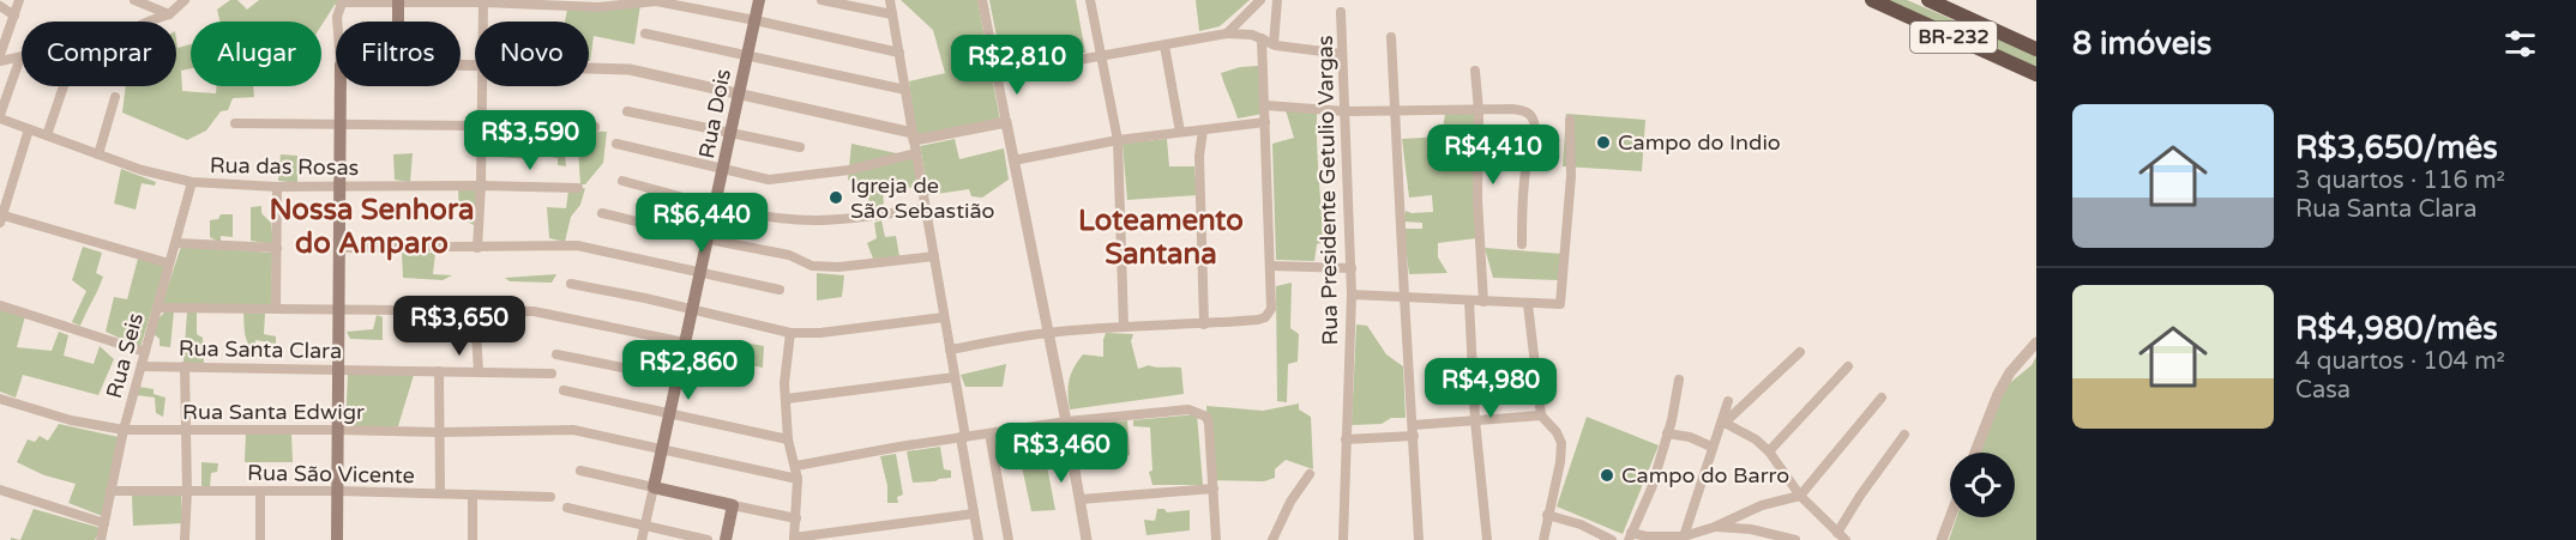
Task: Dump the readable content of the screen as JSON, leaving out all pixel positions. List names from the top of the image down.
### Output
{
  "streets": {
    "highway": ["BR-232"],
    "main road": ["Rua Dois"],
    "street": [
      "Rua das Rosas",
      "Rua Presidente Getulio Vargas",
      "Rua Santa Clara",
      "Rua Seis",
      "Rua Santa Edwigr",
      "Rua São Vicente"
    ]
  },
  "crossings": [
    ["Rua Dois", "Rua Santa Edwigr"],
    ["Rua das Rosas", "Rua Seis"],
    ["Rua Santa Clara", "Rua Seis"],
    ["Rua Seis", "Rua Santa Edwigr"],
    ["Rua Seis", "Rua São Vicente"]
  ],
  "districts": ["Nossa Senhora do Amparo", "Loteamento Santana"],
  "places": ["Campo do Indio", "Igreja de São Sebastião", "Campo do Barro"],
  "page": {
    "heading": "8 imóveis",
    "chip": [
      "Comprar",
      "Alugar",
      "Filtros",
      "Novo"
    ],
    "price": [
      "R$2,810",
      "R$3,590",
      "R$4,410",
      "R$6,440",
      "R$3,650",
      "R$2,860",
      "R$4,980",
      "R$3,460"
    ],
    "list": [
      {
        "name": "R$3,650/mês",
        "note": "3 quartos · 116 m² · Rua Santa Clara"
      },
      {
        "name": "R$4,980/mês",
        "note": "4 quartos · 104 m² · Casa"
      }
    ]
  }
}
